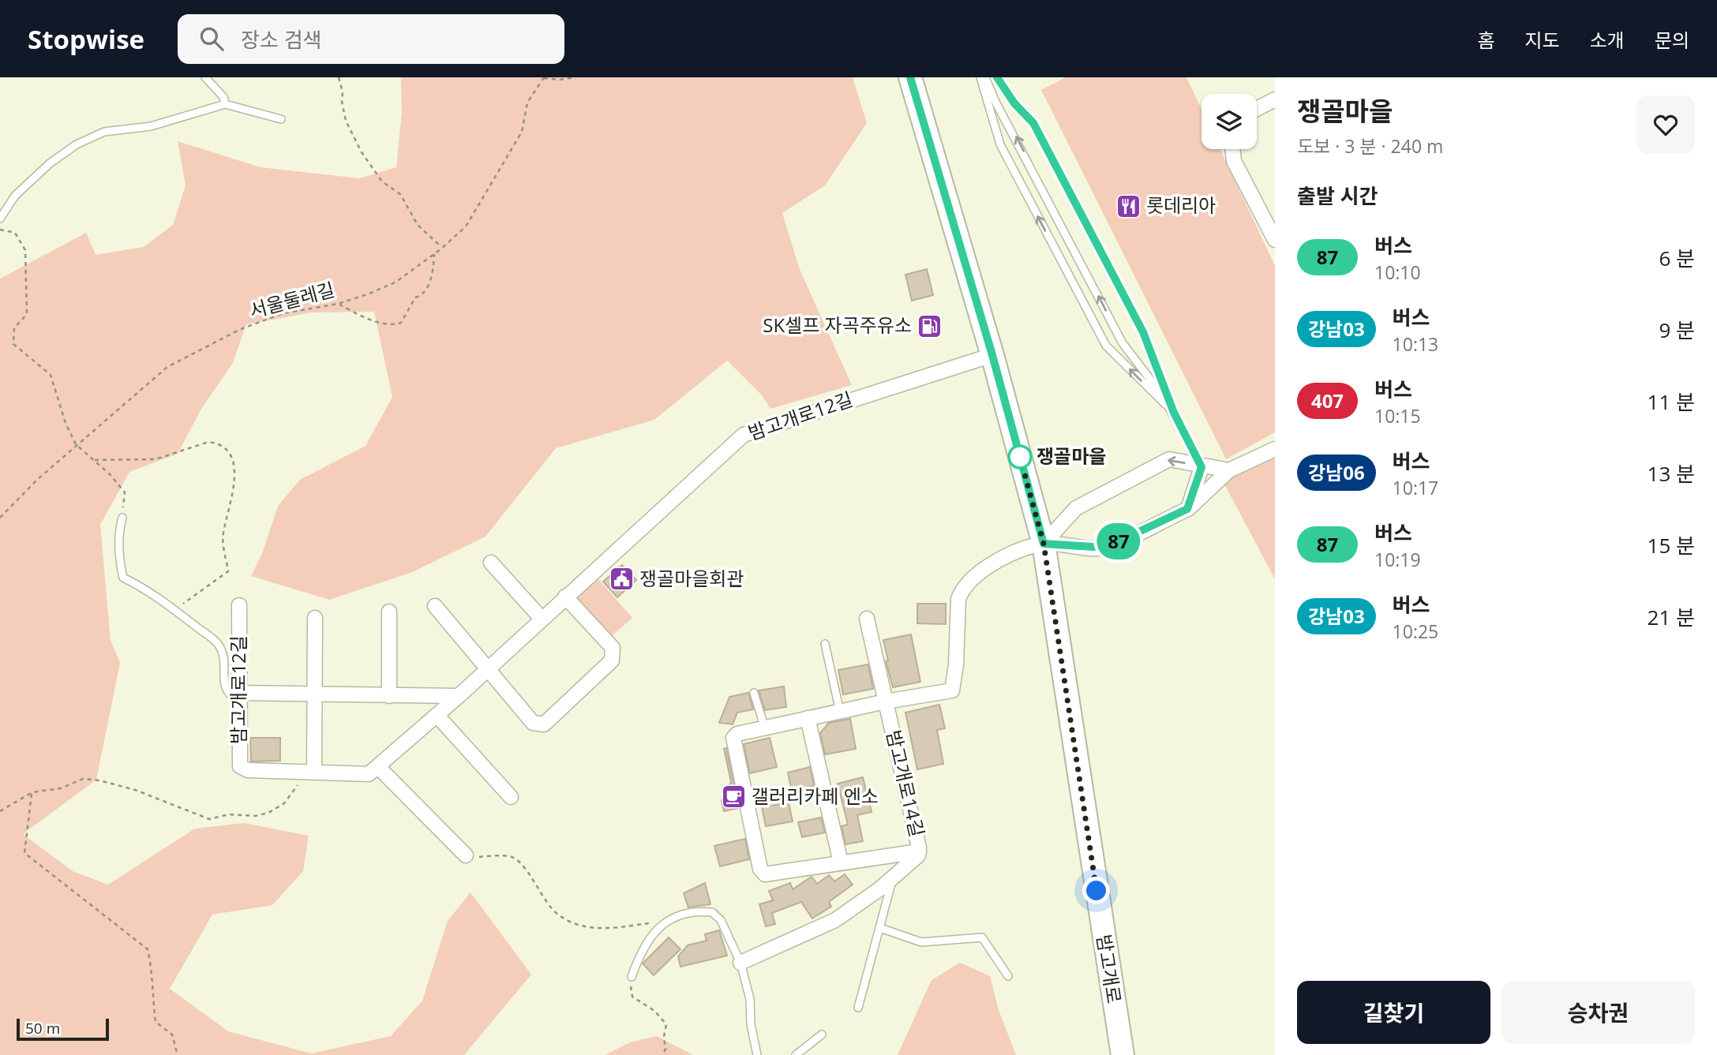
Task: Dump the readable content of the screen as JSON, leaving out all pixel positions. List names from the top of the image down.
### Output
{
  "streets": {
    "main road": ["밤고개로"],
    "street": ["밤고개로12길", "밤고개로14길"],
    "path": ["서울둘레길"]
  },
  "crossings": [
    ["밤고개로12길", "밤고개로"],
    ["밤고개로14길", "밤고개로"]
  ],
  "places": {
    "restaurant": ["롯데리아"],
    "fuel station": ["SK셀프 자곡주유소"],
    "other": ["쟁골마을"],
    "public building": ["쟁골마을회관"],
    "cafe": ["갤러리카페 엔소"]
  },
  "lines": ["bus line 87"],
  "scale_bar": "50 m",
  "page": {
    "header": "Stopwise",
    "search": "장소 검색",
    "nav": [
      "홈",
      "지도",
      "소개",
      "문의"
    ],
    "on_map": "87",
    "heading": [
      ["쟁골마을", "도보 · 3 분 · 240 m"],
      "출발 시간"
    ],
    "list": [
      {
        "mark": "87",
        "name": "버스",
        "note": "10:10",
        "value": "6 분"
      },
      {
        "mark": "강남03",
        "name": "버스",
        "note": "10:13",
        "value": "9 분"
      },
      {
        "mark": "407",
        "name": "버스",
        "note": "10:15",
        "value": "11 분"
      },
      {
        "mark": "강남06",
        "name": "버스",
        "note": "10:17",
        "value": "13 분"
      },
      {
        "mark": "87",
        "name": "버스",
        "note": "10:19",
        "value": "15 분"
      },
      {
        "mark": "강남03",
        "name": "버스",
        "note": "10:25",
        "value": "21 분"
      }
    ],
    "buttons": ["길찾기", "승차권"],
    "scale": "50 m"
  }
}
